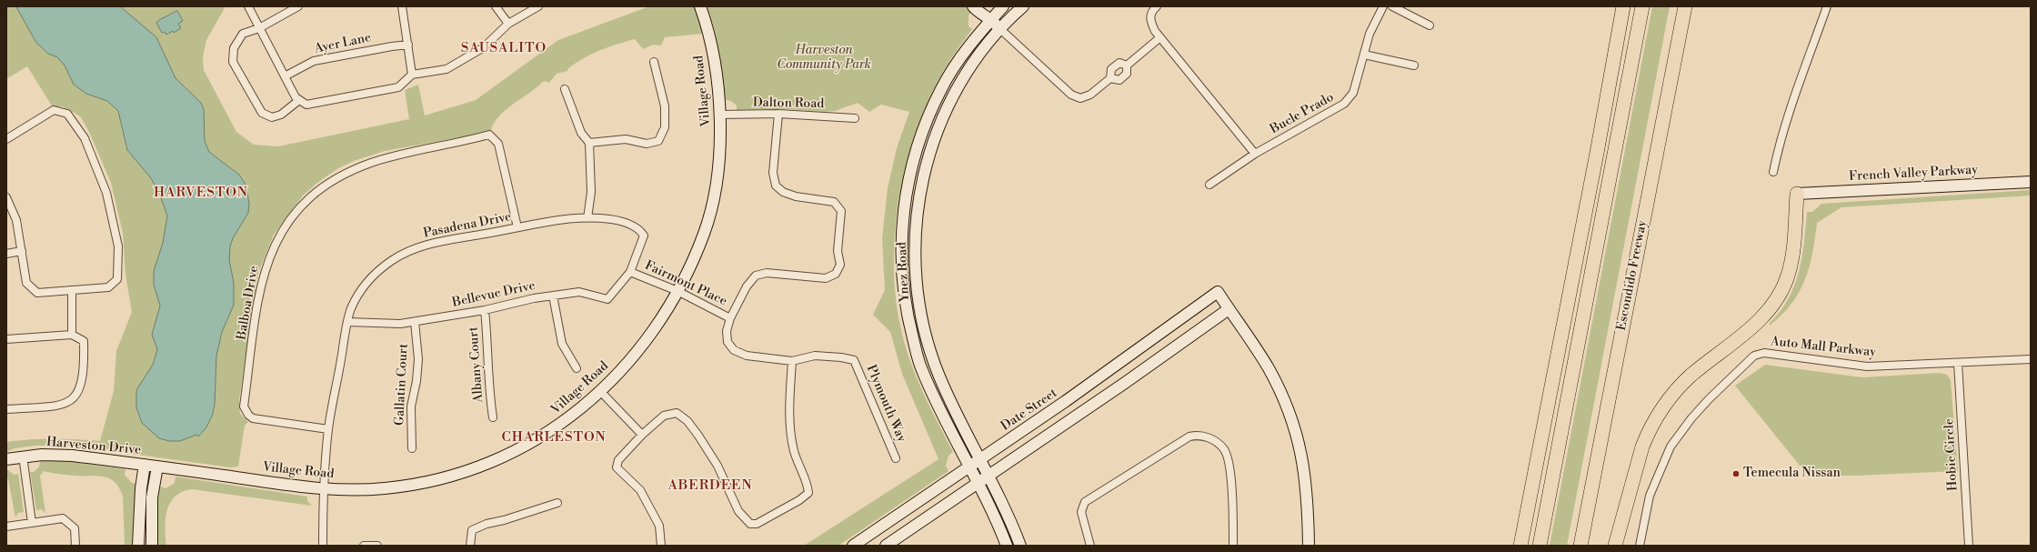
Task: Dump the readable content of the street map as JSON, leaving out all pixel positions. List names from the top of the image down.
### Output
{
  "streets": {
    "highway": ["Escondido Freeway"],
    "main road": [
      "Village Road",
      "French Valley Parkway",
      "Ynez Road",
      "Date Street",
      "Harveston Drive"
    ],
    "street": [
      "Ayer Lane",
      "Dalton Road",
      "Bucle Prado",
      "Pasadena Drive",
      "Fairmont Place",
      "Bellevue Drive",
      "Balboa Drive",
      "Auto Mall Parkway",
      "Albany Court",
      "Gallatin Court",
      "Plymouth Way",
      "Hobie Circle"
    ]
  },
  "crossings": [
    ["Village Road", "Dalton Road"],
    ["Village Road", "Pasadena Drive"],
    ["Village Road", "Fairmont Place"],
    ["Village Road", "Harveston Drive"],
    ["Pasadena Drive", "Fairmont Place"],
    ["Pasadena Drive", "Bellevue Drive"],
    ["Pasadena Drive", "Balboa Drive"],
    ["Ynez Road", "Date Street"],
    ["Fairmont Place", "Bellevue Drive"],
    ["Fairmont Place", "Plymouth Way"],
    ["Bellevue Drive", "Albany Court"],
    ["Bellevue Drive", "Gallatin Court"],
    ["Auto Mall Parkway", "Hobie Circle"]
  ],
  "districts": [
    "SAUSALITO",
    "HARVESTON",
    "CHARLESTON",
    "ABERDEEN"
  ],
  "parks": ["Harveston Community Park"],
  "places": ["Temecula Nissan"]
}
